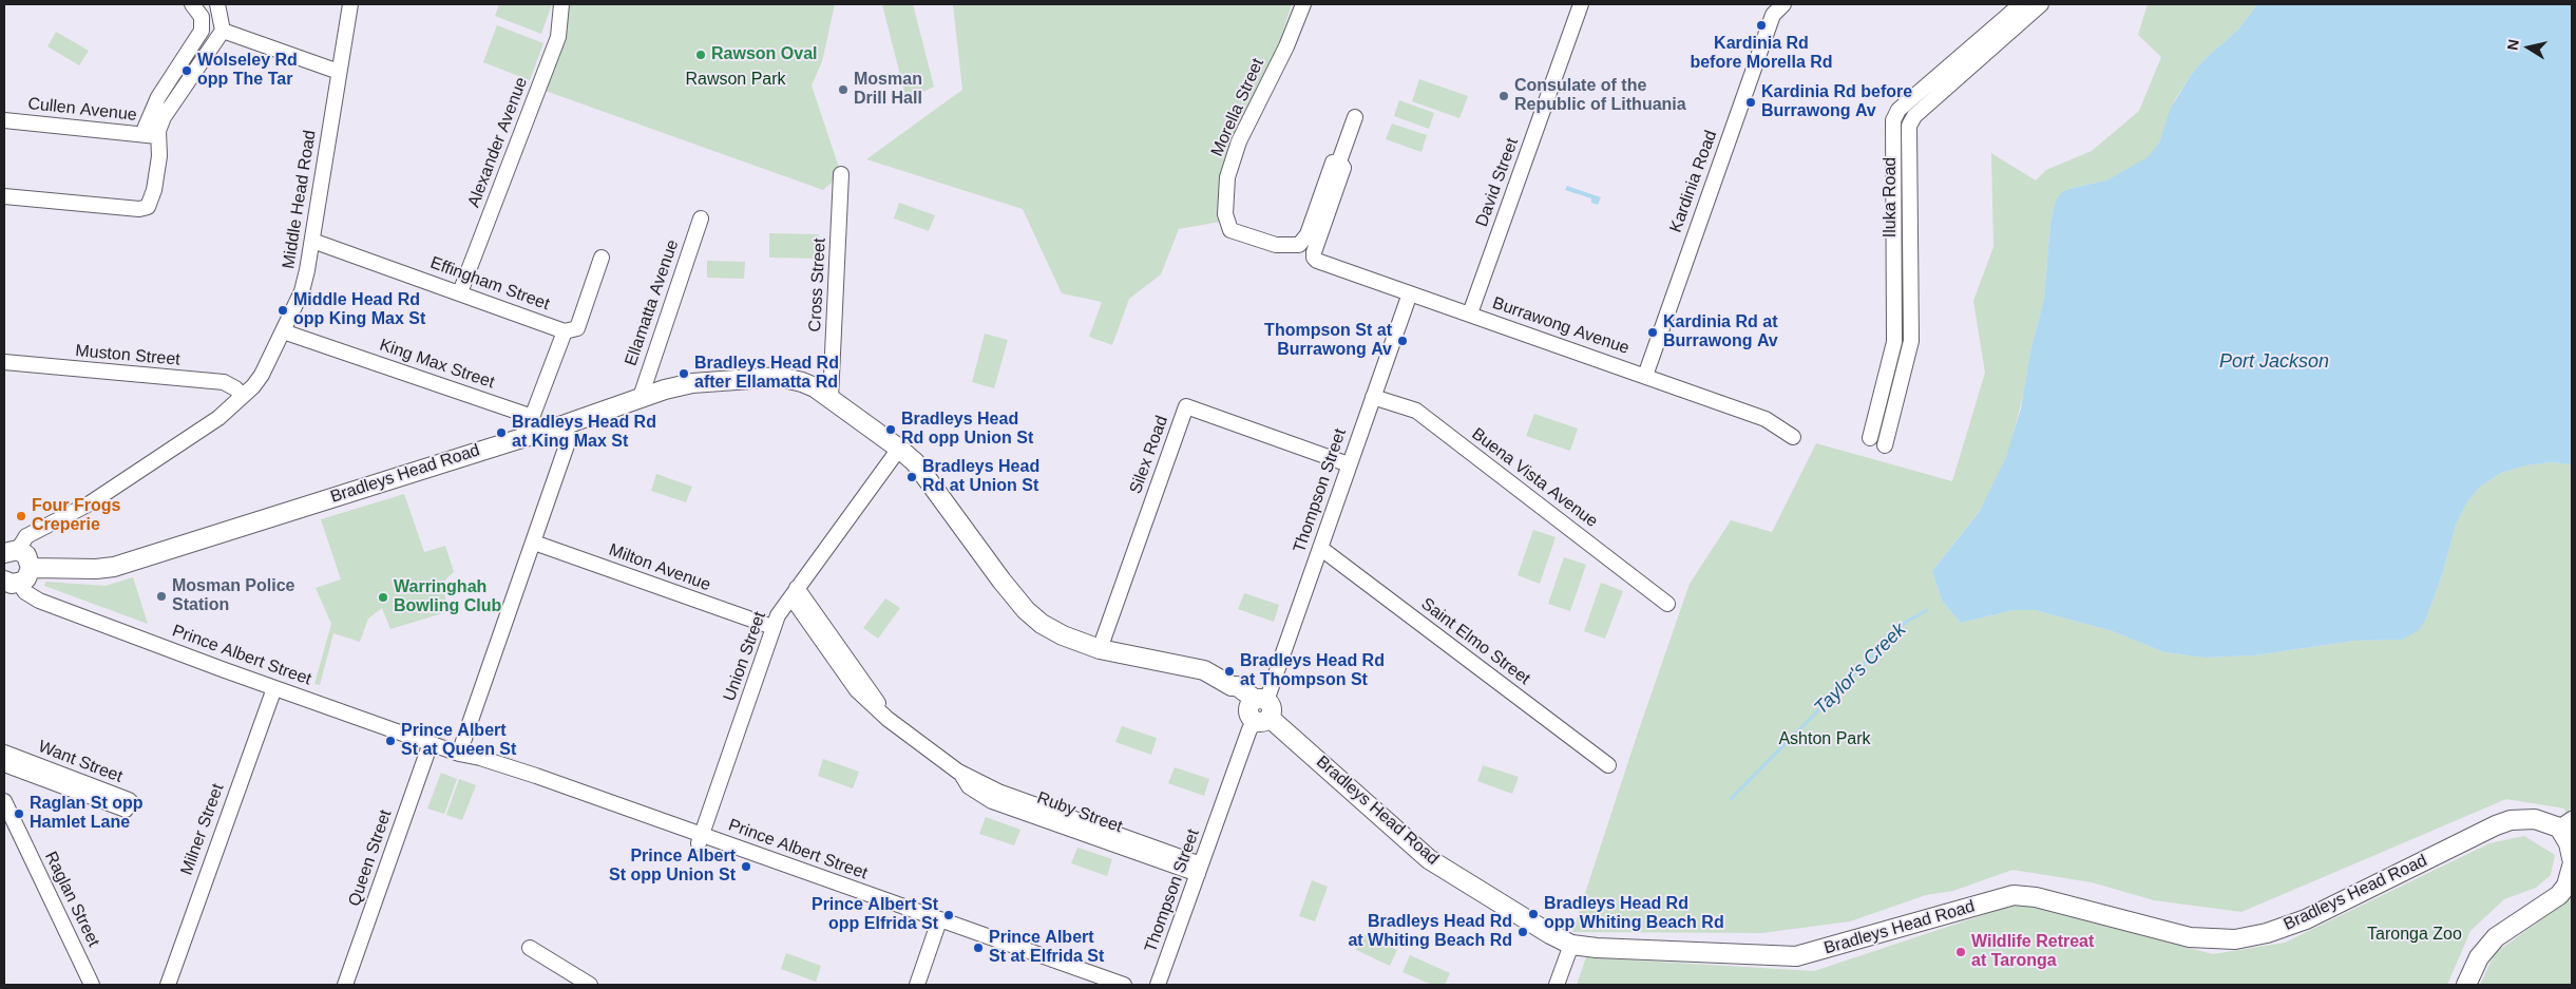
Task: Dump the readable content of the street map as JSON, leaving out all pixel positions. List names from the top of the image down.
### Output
{
  "streets": {
    "main road": ["Bradleys Head Road"],
    "street": [
      "Morella Street",
      "Cullen Avenue",
      "Alexander Avenue",
      "Kardinia Road",
      "David Street",
      "Iluka Road",
      "Middle Head Road",
      "Effingham Street",
      "Cross Street",
      "Ellamatta Avenue",
      "Burrawong Avenue",
      "Muston Street",
      "King Max Street",
      "Silex Road",
      "Buena Vista Avenue",
      "Thompson Street",
      "Milton Avenue",
      "Saint Elmo Street",
      "Prince Albert Street",
      "Union Street",
      "Want Street",
      "Ruby Street",
      "Milner Street",
      "Queen Street",
      "Raglan Street"
    ]
  },
  "crossings": [
    ["Morella Street", "Burrawong Avenue"],
    ["Alexander Avenue", "Effingham Street"],
    ["Kardinia Road", "Burrawong Avenue"],
    ["David Street", "Burrawong Avenue"],
    ["Middle Head Road", "Effingham Street"],
    ["Middle Head Road", "Muston Street"],
    ["Middle Head Road", "King Max Street"],
    ["Cross Street", "Bradleys Head Road"],
    ["Ellamatta Avenue", "Bradleys Head Road"],
    ["Burrawong Avenue", "Thompson Street"],
    ["King Max Street", "Bradleys Head Road"],
    ["Silex Road", "Bradleys Head Road"],
    ["Silex Road", "Thompson Street"],
    ["Bradleys Head Road", "Thompson Street"],
    ["Bradleys Head Road", "Union Street"],
    ["Buena Vista Avenue", "Thompson Street"],
    ["Thompson Street", "Saint Elmo Street"],
    ["Thompson Street", "Ruby Street"],
    ["Milton Avenue", "Union Street"],
    ["Prince Albert Street", "Union Street"],
    ["Prince Albert Street", "Milner Street"],
    ["Prince Albert Street", "Queen Street"],
    ["Union Street", "Ruby Street"]
  ],
  "water": ["Port Jackson", "Taylor's Creek"],
  "parks": ["Rawson Park", "Ashton Park", "Taronga Zoo"],
  "places": [
    "Kardinia Rd before Morella Rd",
    "Rawson Oval",
    "Wolseley Rd opp The Tar",
    "Mosman Drill Hall",
    "Consulate of the Republic of Lithuania",
    "Kardinia Rd before Burrawong Av",
    "Middle Head Rd opp King Max St",
    "Kardinia Rd at Burrawong Av",
    "Thompson St at Burrawong Av",
    "Bradleys Head Rd after Ellamatta Rd",
    "Bradleys Head Rd opp Union St",
    "Bradleys Head Rd at King Max St",
    "Bradleys Head Rd at Union St",
    "Four Frogs Creperie",
    "Mosman Police Station",
    "Warringhah Bowling Club",
    "Bradleys Head Rd at Thompson St",
    "Prince Albert St at Queen St",
    "Raglan St opp Hamlet Lane",
    "Prince Albert St opp Union St",
    "Bradleys Head Rd opp Whiting Beach Rd",
    "Prince Albert St opp Elfrida St",
    "Bradleys Head Rd at Whiting Beach Rd",
    "Prince Albert St at Elfrida St",
    "Wildlife Retreat at Taronga"
  ],
  "north": "left"
}
